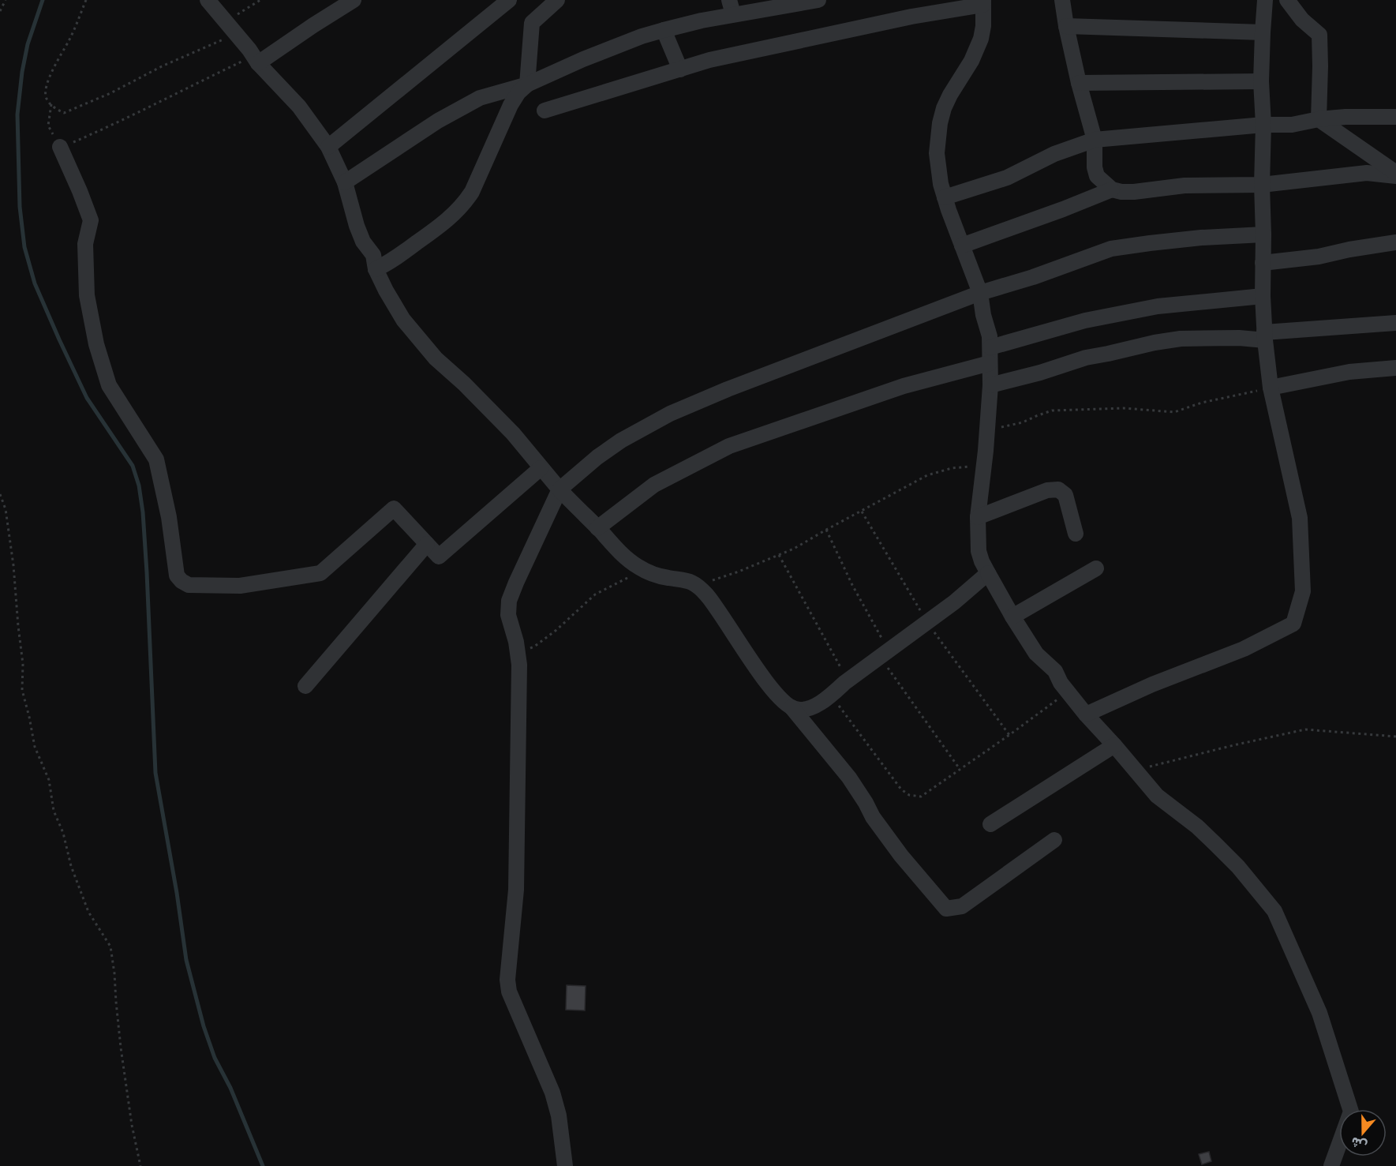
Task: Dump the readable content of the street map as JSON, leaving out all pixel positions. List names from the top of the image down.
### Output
{
  "north": "bottom"
}
